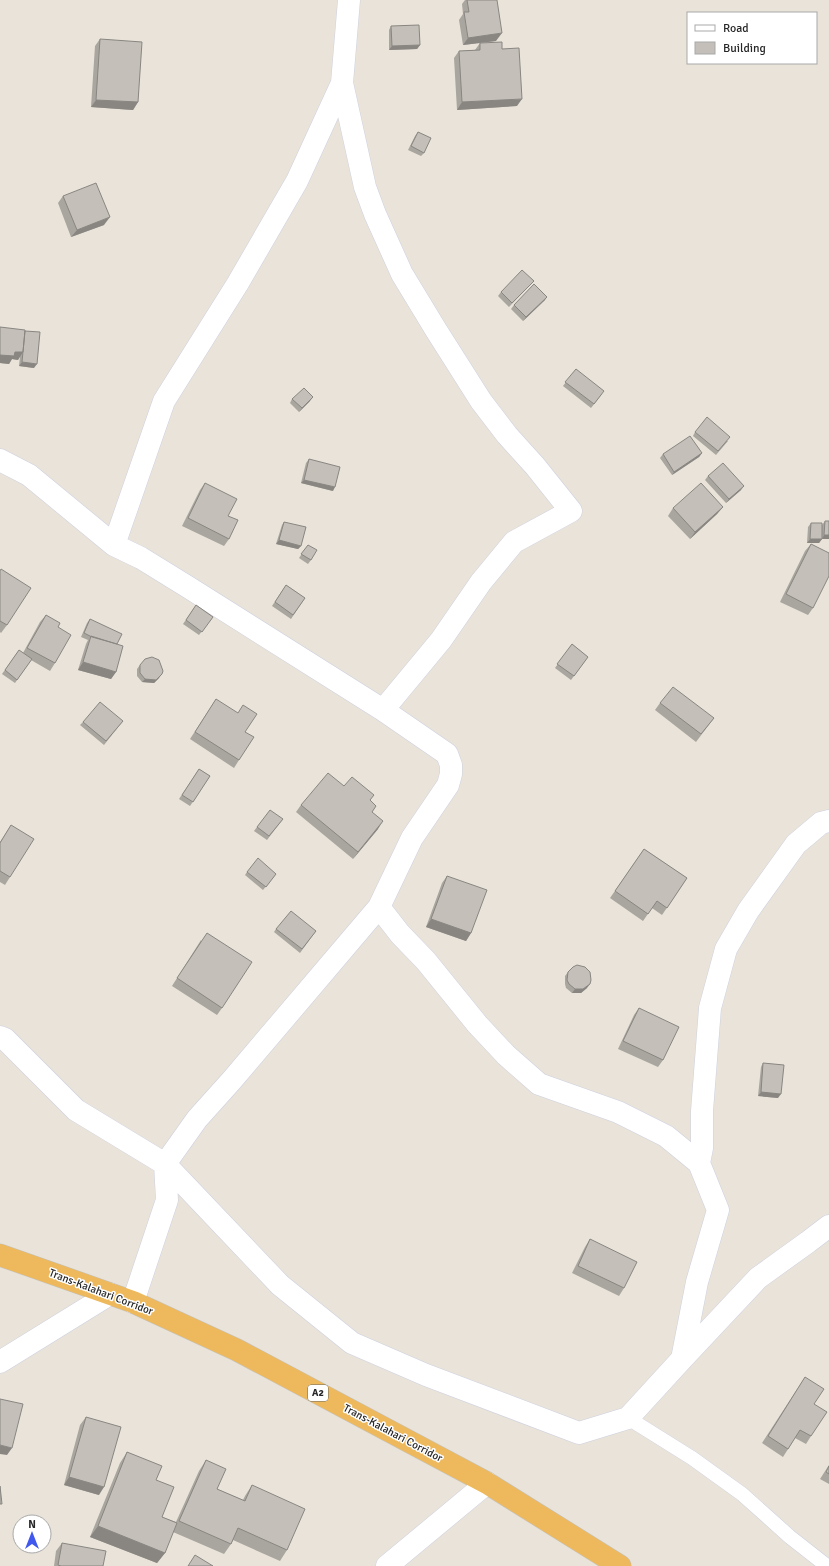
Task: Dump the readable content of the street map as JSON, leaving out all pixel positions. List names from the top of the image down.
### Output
{
  "streets": {
    "highway": ["Trans-Kalahari Corridor", "A2"]
  },
  "legend": ["Road", "Building"],
  "north": "top"
}
